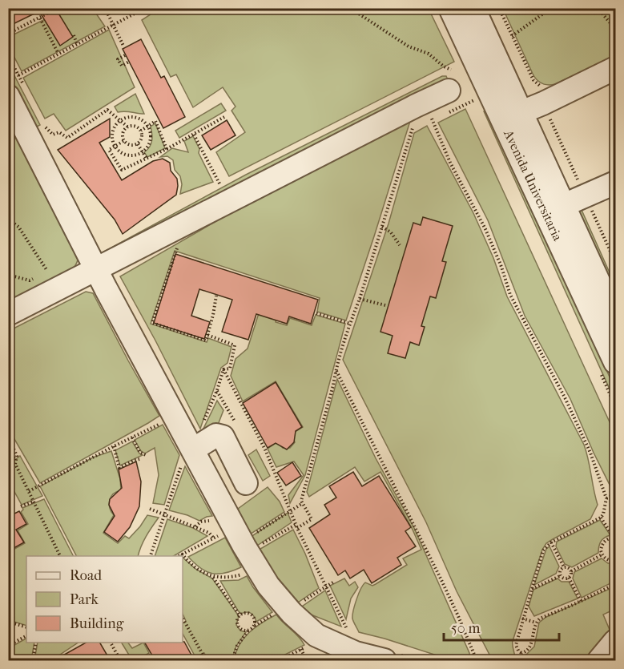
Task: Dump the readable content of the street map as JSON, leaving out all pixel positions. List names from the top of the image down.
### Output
{
  "streets": {
    "street": ["Avenida Universitaria"]
  },
  "legend": ["Road", "Park", "Building"],
  "scale_bar": "50 m"
}
